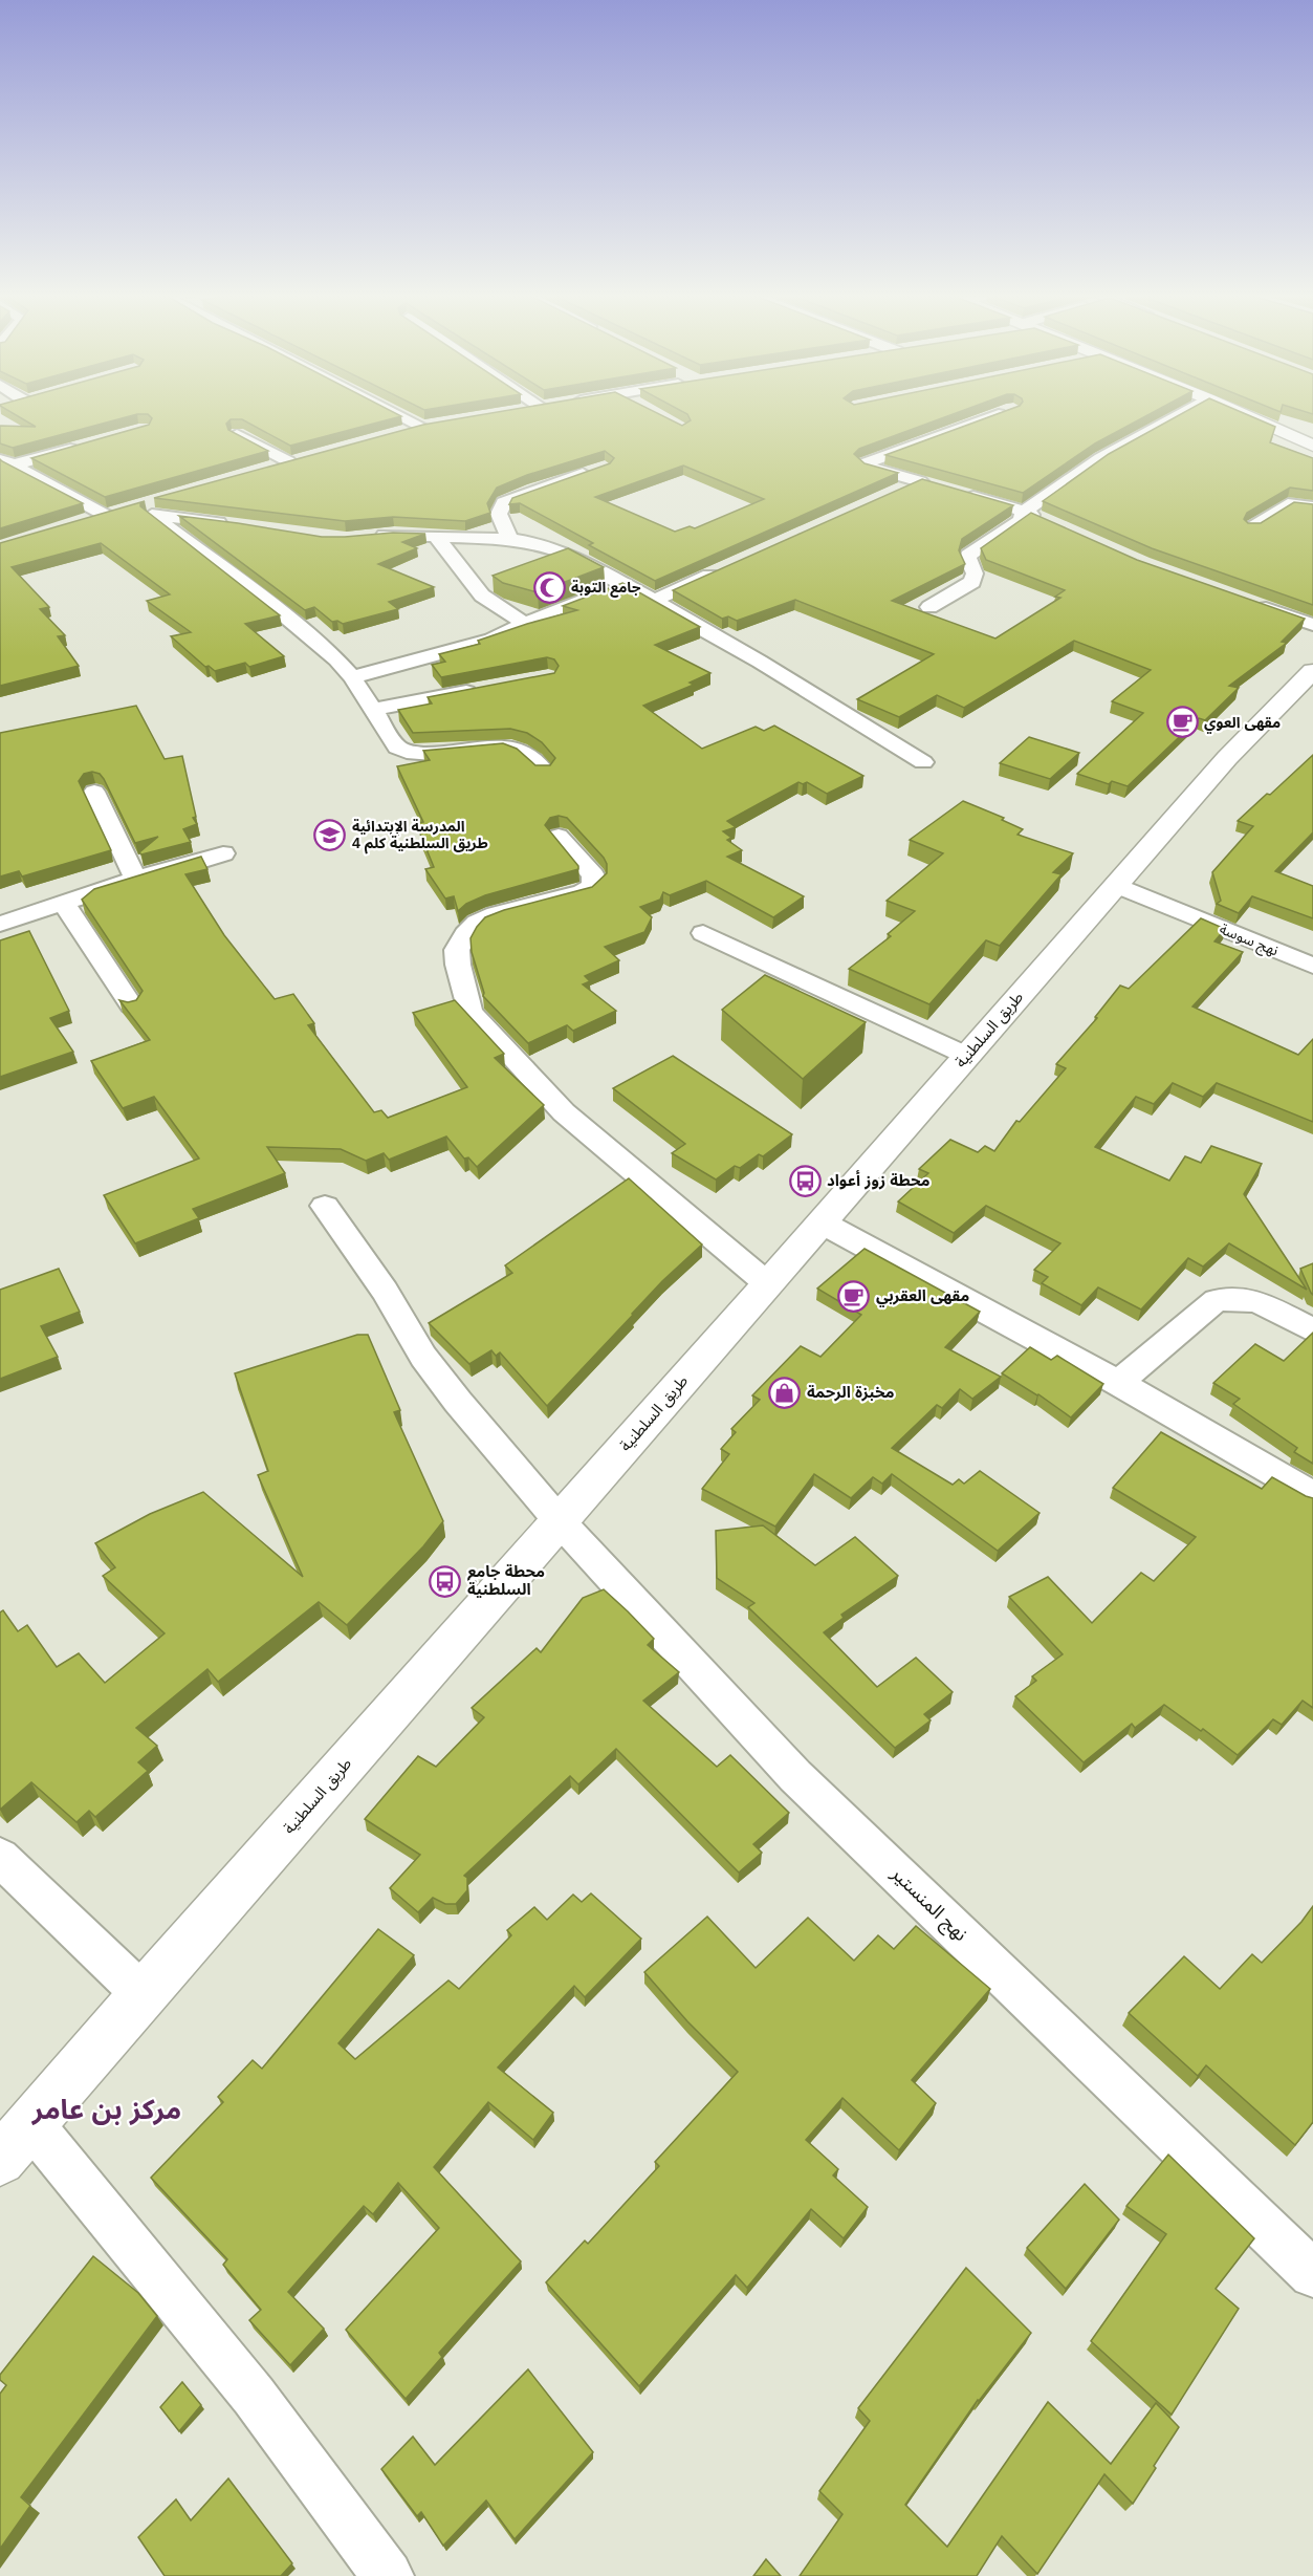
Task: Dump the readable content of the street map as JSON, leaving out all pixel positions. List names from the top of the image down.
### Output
{
  "streets": {
    "main road": ["طريق السلطنية"],
    "street": ["نهج سوسة", "نهج المنستير"]
  },
  "crossings": [
    ["نهج سوسة", "طريق السلطنية"],
    ["طريق السلطنية", "نهج المنستير"]
  ],
  "districts": ["مركز بن عامر"],
  "places": {
    "mosque": ["جامع التوبة"],
    "cafe": ["مقهى العوي", "مقهى العقربي"],
    "school or university": ["المدرسة الإبتدائية طريق السلطنية كلم 4"],
    "bus stop": ["محطة زوز أعواد", "محطة جامع السلطنية"],
    "shop": ["مخبزة الرحمة"]
  }
}
